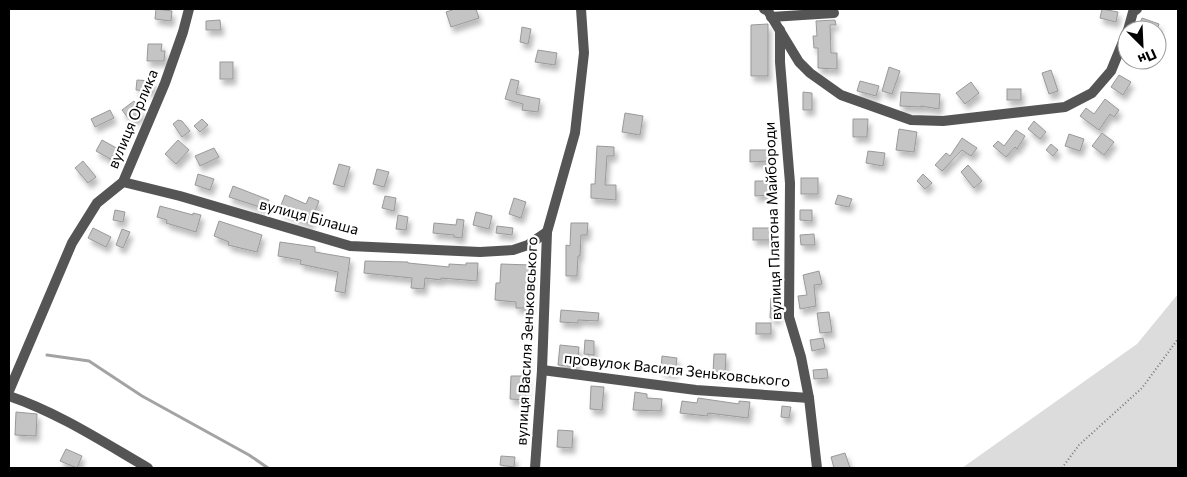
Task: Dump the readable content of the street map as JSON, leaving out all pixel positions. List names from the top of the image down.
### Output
{
  "streets": {
    "street": [
      "вулиця Орлика",
      "вулиця Білаша",
      "вулиця Платона Майбороди",
      "вулиця Василя Зеньковського",
      "провулок Василя Зеньковського"
    ]
  },
  "crossings": [
    ["вулиця Орлика", "вулиця Білаша"],
    ["вулиця Білаша", "вулиця Василя Зеньковського"],
    ["вулиця Платона Майбороди", "провулок Василя Зеньковського"],
    ["вулиця Василя Зеньковського", "провулок Василя Зеньковського"]
  ],
  "north": "bottom right"
}
